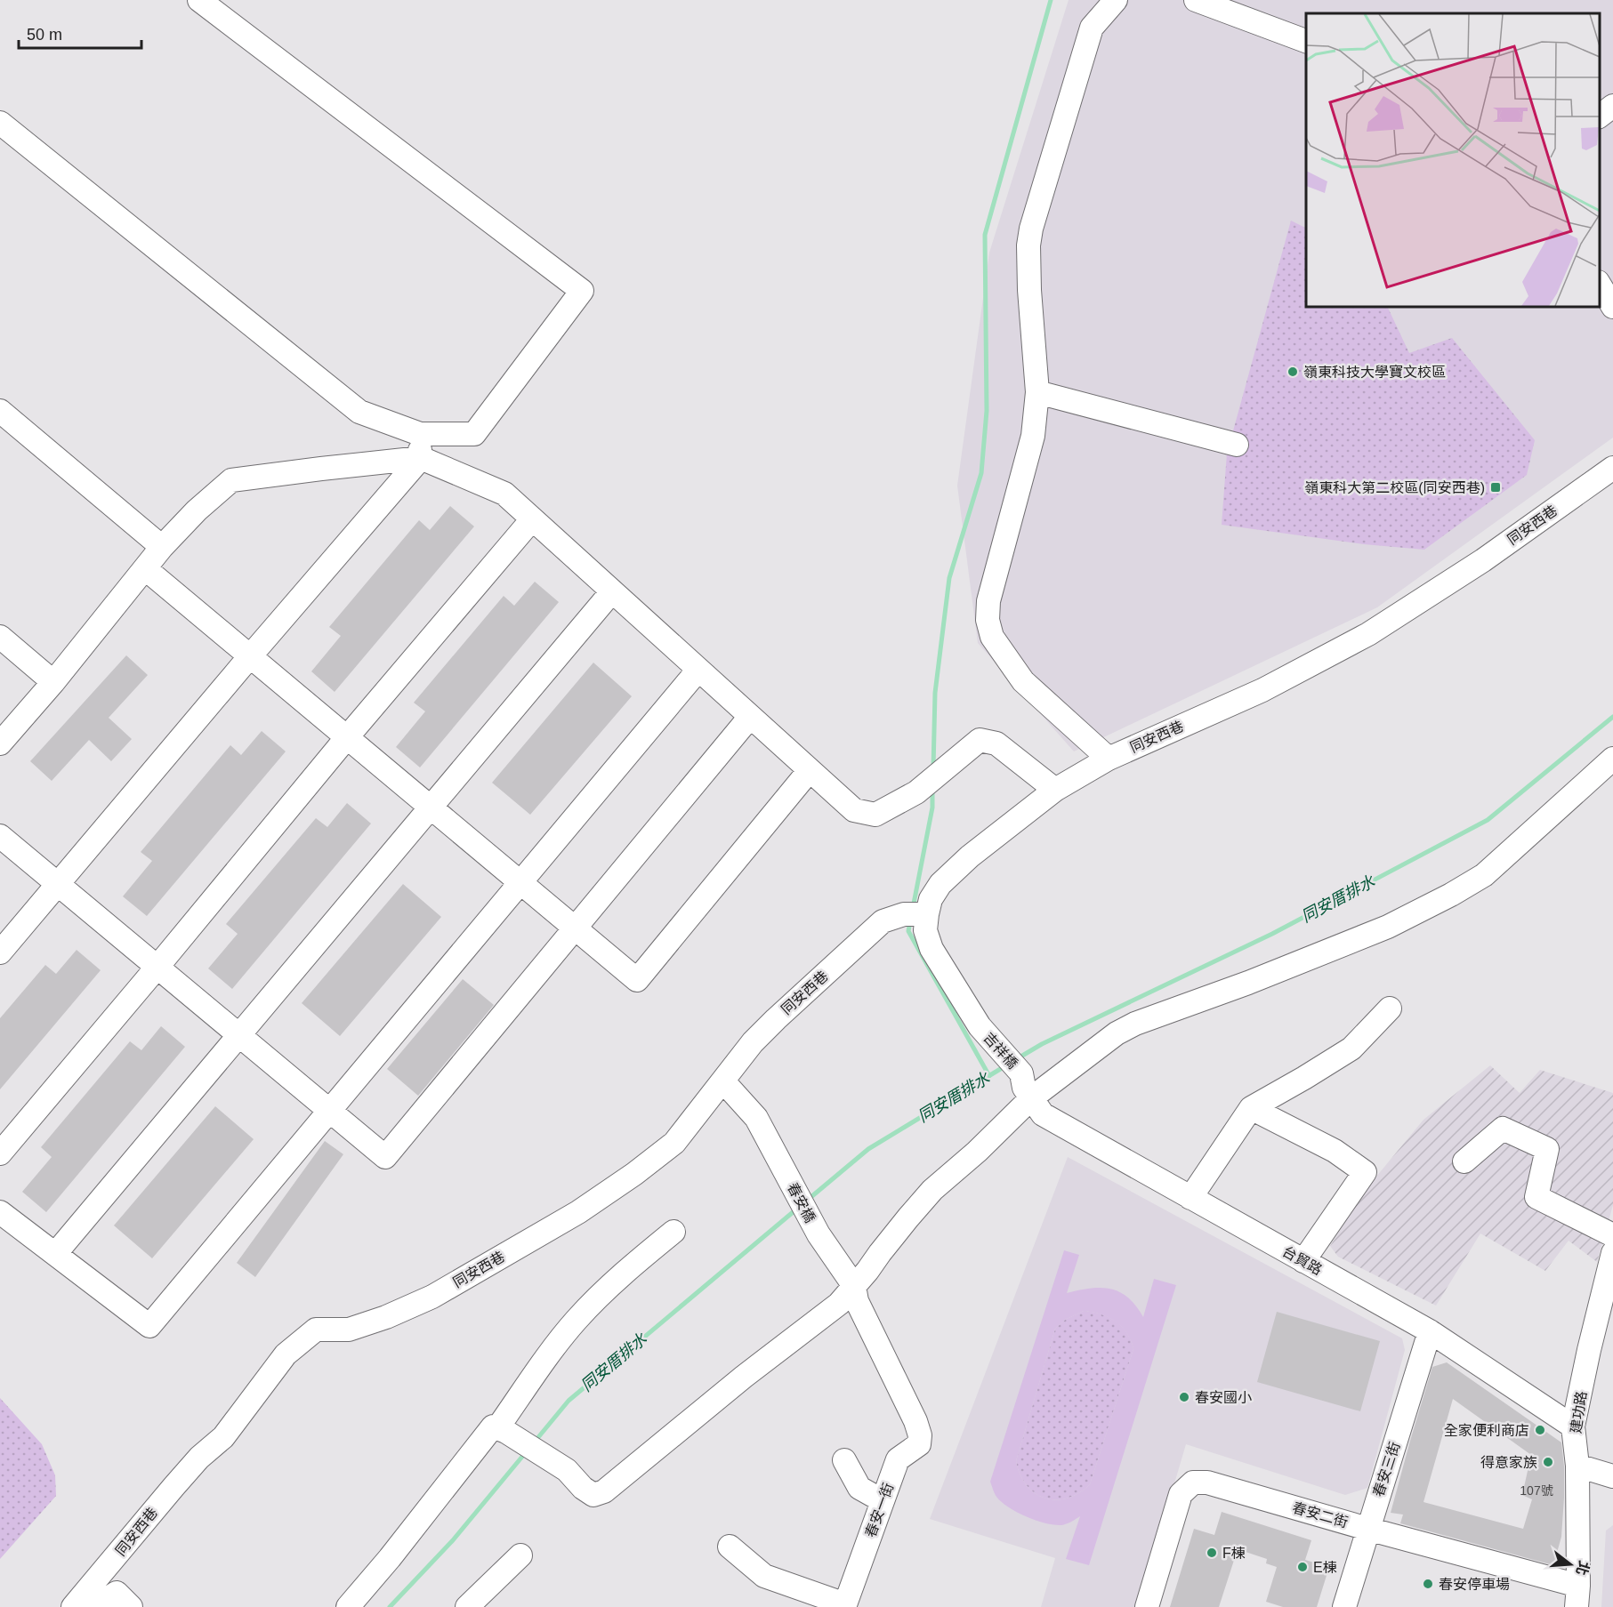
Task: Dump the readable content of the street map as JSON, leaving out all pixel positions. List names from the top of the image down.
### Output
{
  "streets": {
    "street": [
      "同安西巷",
      "吉祥橋",
      "春安橋",
      "台貿路",
      "建功路",
      "春安三街",
      "春安一街",
      "春安二街"
    ]
  },
  "crossings": [
    ["同安西巷", "吉祥橋"],
    ["同安西巷", "春安橋"],
    ["吉祥橋", "台貿路"],
    ["春安橋", "春安一街"],
    ["台貿路", "建功路"],
    ["台貿路", "春安三街"],
    ["建功路", "春安二街"],
    ["春安三街", "春安二街"]
  ],
  "water": ["同安厝排水"],
  "places": {
    "other": [
      "嶺東科技大學寶文校區",
      "春安國小",
      "全家便利商店",
      "得意家族",
      "F棟",
      "E棟",
      "春安停車場"
    ],
    "transit": ["嶺東科大第二校區(同安西巷)"]
  },
  "house_numbers": ["107號"],
  "scale_bar": "50 m",
  "north": "right"
}
